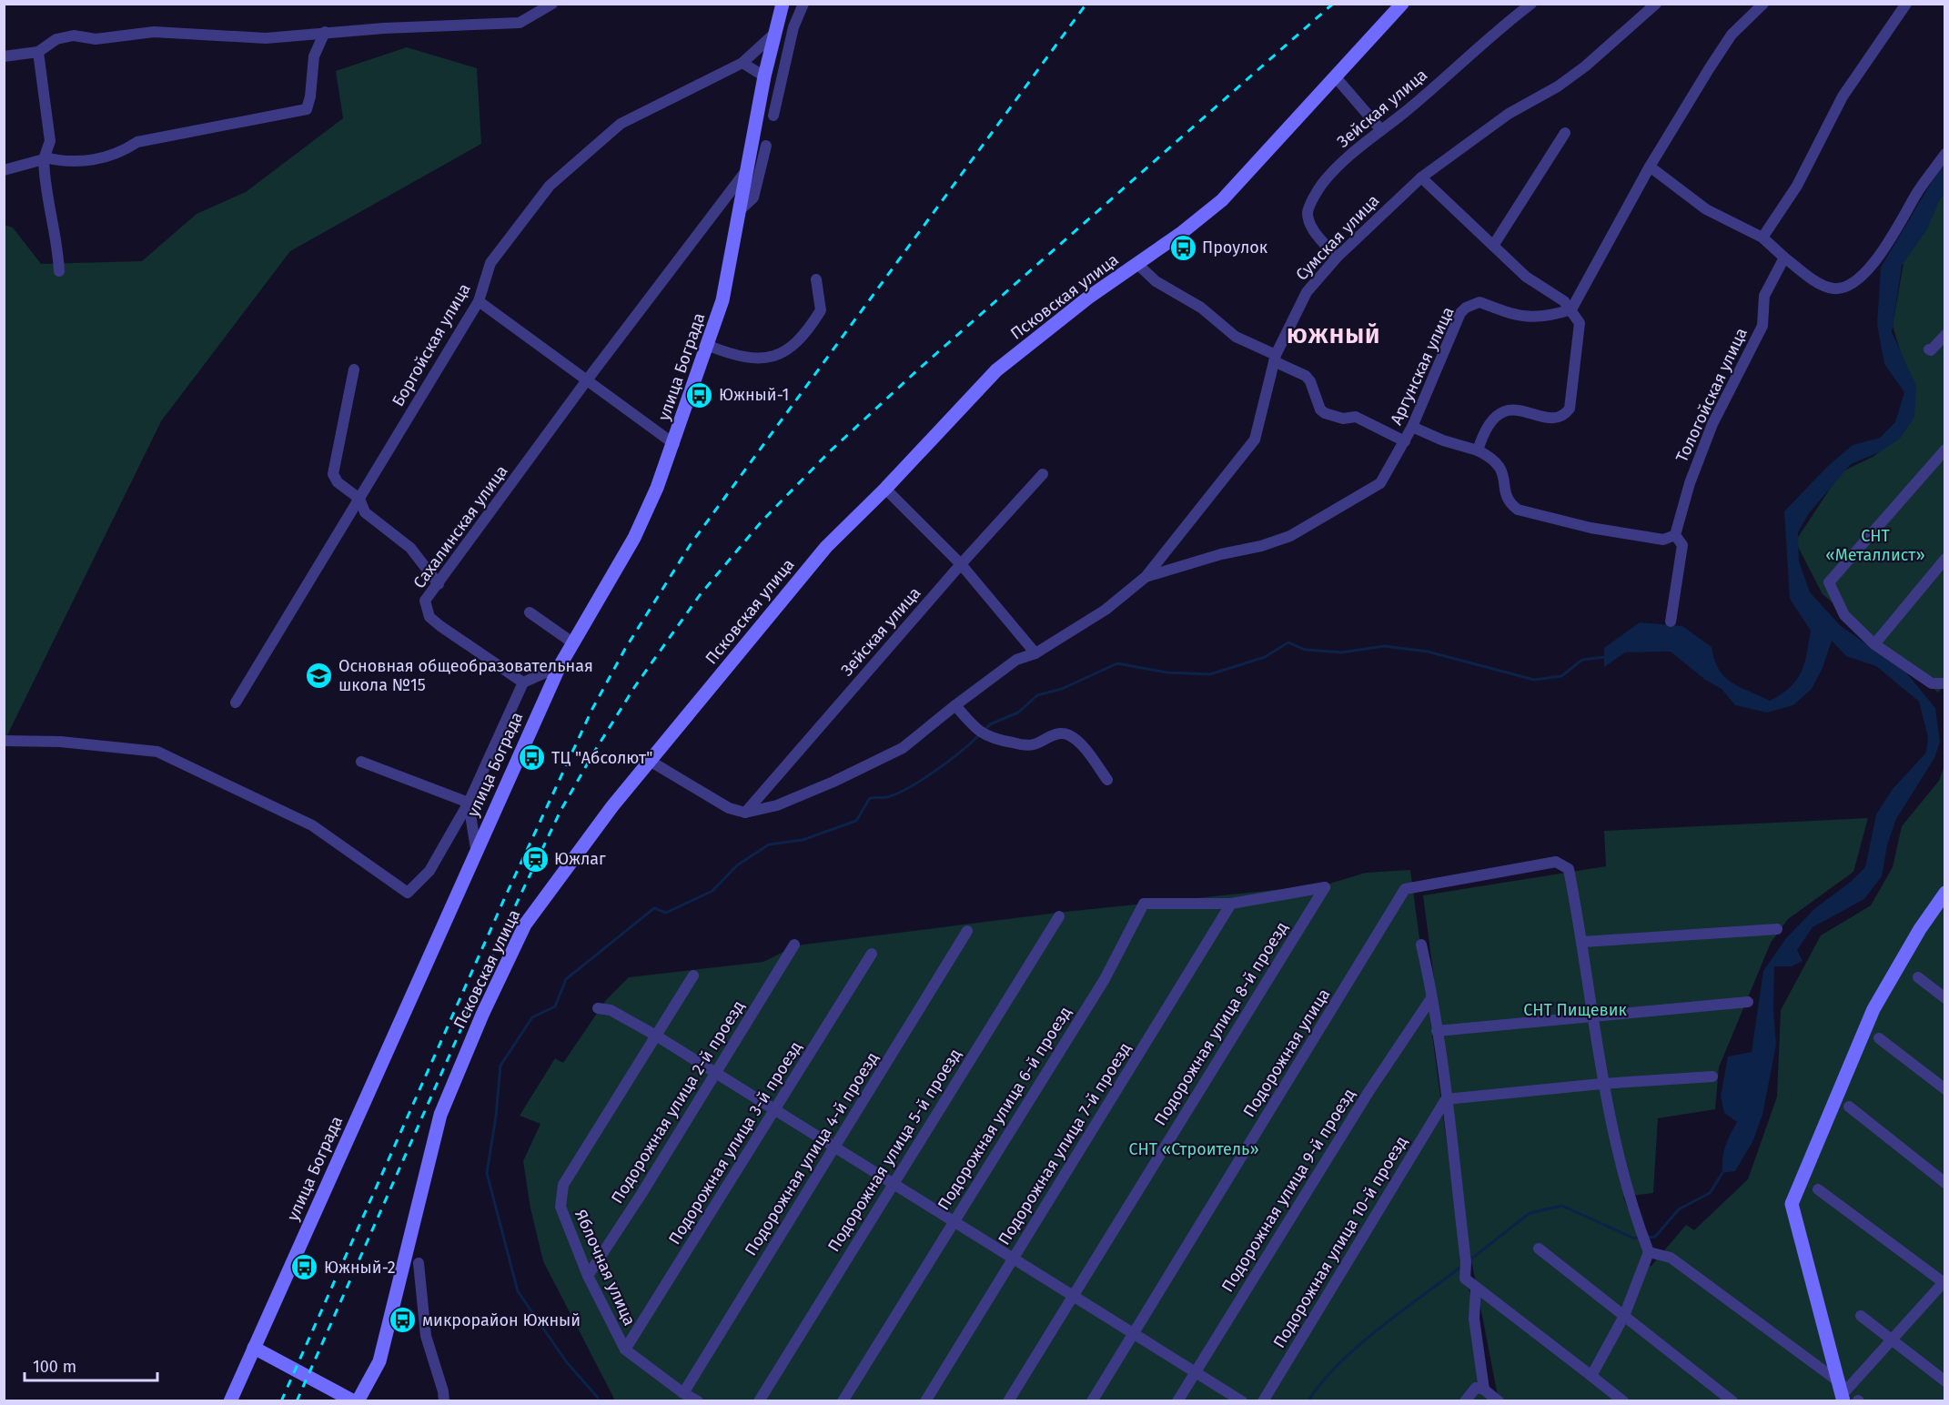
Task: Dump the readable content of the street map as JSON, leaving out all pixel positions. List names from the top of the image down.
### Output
{
  "streets": {
    "street": [
      "Зейская улица",
      "Сумская улица",
      "Псковская улица",
      "Боргойская улица",
      "Аргунская улица",
      "улица Бограда",
      "Тологойская улица",
      "Сахалинская улица",
      "Подорожная улица 8-й проезд",
      "Подорожная улица",
      "Подорожная улица 2-й проезд",
      "Подорожная улица 6-й проезд",
      "Подорожная улица 3-й проезд",
      "Подорожная улица 7-й проезд",
      "Подорожная улица 5-й проезд",
      "Подорожная улица 4-й проезд",
      "Подорожная улица 9-й проезд",
      "Подорожная улица 10-й проезд",
      "Яблочная улица"
    ]
  },
  "crossings": [
    ["Зейская улица", "Сумская улица"],
    ["Сумская улица", "Аргунская улица"],
    ["Боргойская улица", "улица Бограда"],
    ["улица Бограда", "Сахалинская улица"],
    ["Подорожная улица 8-й проезд", "Подорожная улица 6-й проезд"],
    ["Подорожная улица 8-й проезд", "Подорожная улица 7-й проезд"],
    ["Подорожная улица 2-й проезд", "Яблочная улица"],
    ["Подорожная улица 6-й проезд", "Подорожная улица 7-й проезд"],
    ["Подорожная улица 3-й проезд", "Яблочная улица"],
    ["Подорожная улица 4-й проезд", "Яблочная улица"]
  ],
  "districts": ["ЮЖНЫЙ"],
  "parks": ["СНТ «Металлист»", "СНТ Пищевик", "СНТ «Строитель»"],
  "places": {
    "bus stop": [
      "Проулок",
      "Южный-1",
      "ТЦ \"Абсолют\"",
      "Южный-2",
      "микрорайон Южный"
    ],
    "school or university": ["Основная общеобразовательная школа №15"],
    "station": ["Южлаг"]
  },
  "scale_bar": "100 m"
}
